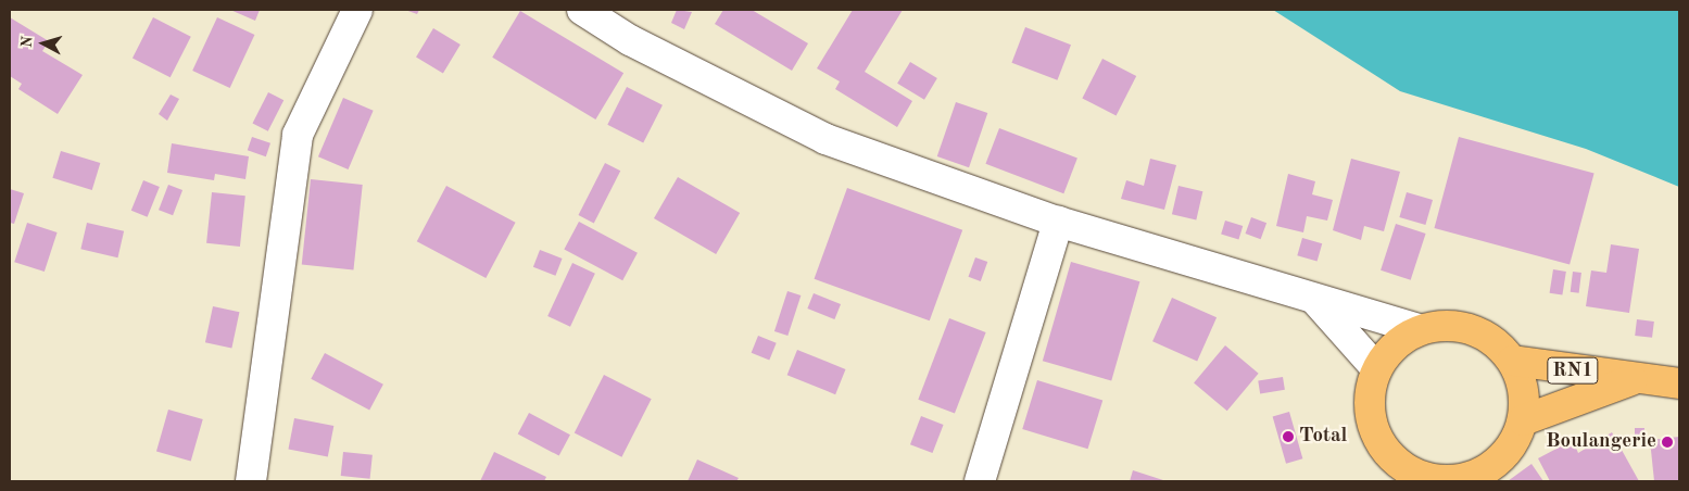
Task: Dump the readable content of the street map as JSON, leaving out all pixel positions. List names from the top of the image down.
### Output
{
  "streets": {
    "highway": ["RN1"]
  },
  "places": ["Total", "Boulangerie"],
  "north": "left"
}
